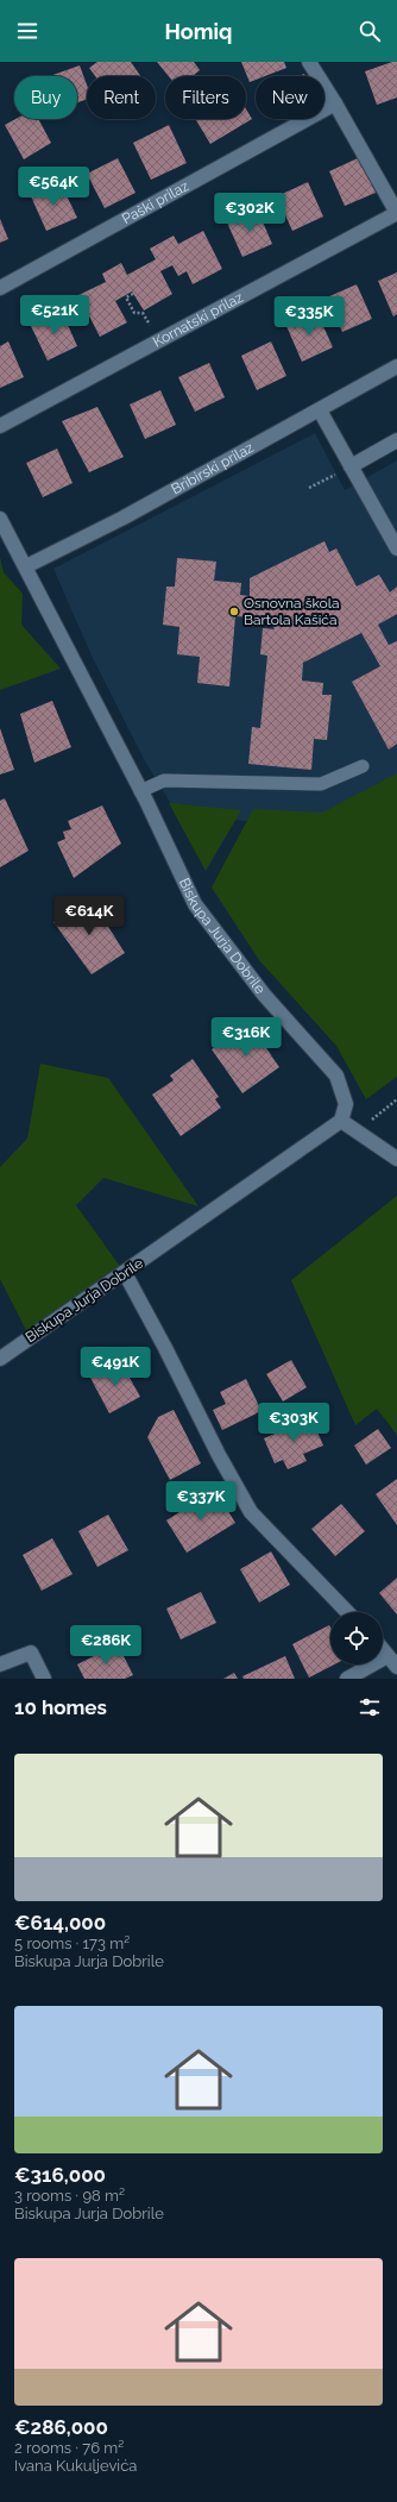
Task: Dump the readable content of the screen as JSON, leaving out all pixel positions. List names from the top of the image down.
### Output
{
  "streets": {
    "street": [
      "Paški prilaz",
      "Kornatski prilaz",
      "Bribirski prilaz",
      "Biskupa Jurja Dobrile"
    ]
  },
  "crossings": [
    ["Bribirski prilaz", "Biskupa Jurja Dobrile"]
  ],
  "places": ["Osnovna škola Bartola Kašića"],
  "page": {
    "header": "Homiq",
    "chip": [
      "Buy",
      "Rent",
      "Filters",
      "New"
    ],
    "price": [
      "€564K",
      "€302K",
      "€521K",
      "€335K",
      "€614K",
      "€316K",
      "€491K",
      "€303K",
      "€337K",
      "€286K"
    ],
    "heading": "10 homes",
    "list": [
      {
        "name": "€614,000",
        "note": "5 rooms · 173 m² · Biskupa Jurja Dobrile"
      },
      {
        "name": "€316,000",
        "note": "3 rooms · 98 m² · Biskupa Jurja Dobrile"
      },
      {
        "name": "€286,000",
        "note": "2 rooms · 76 m² · Ivana Kukuljevića"
      }
    ]
  }
}
